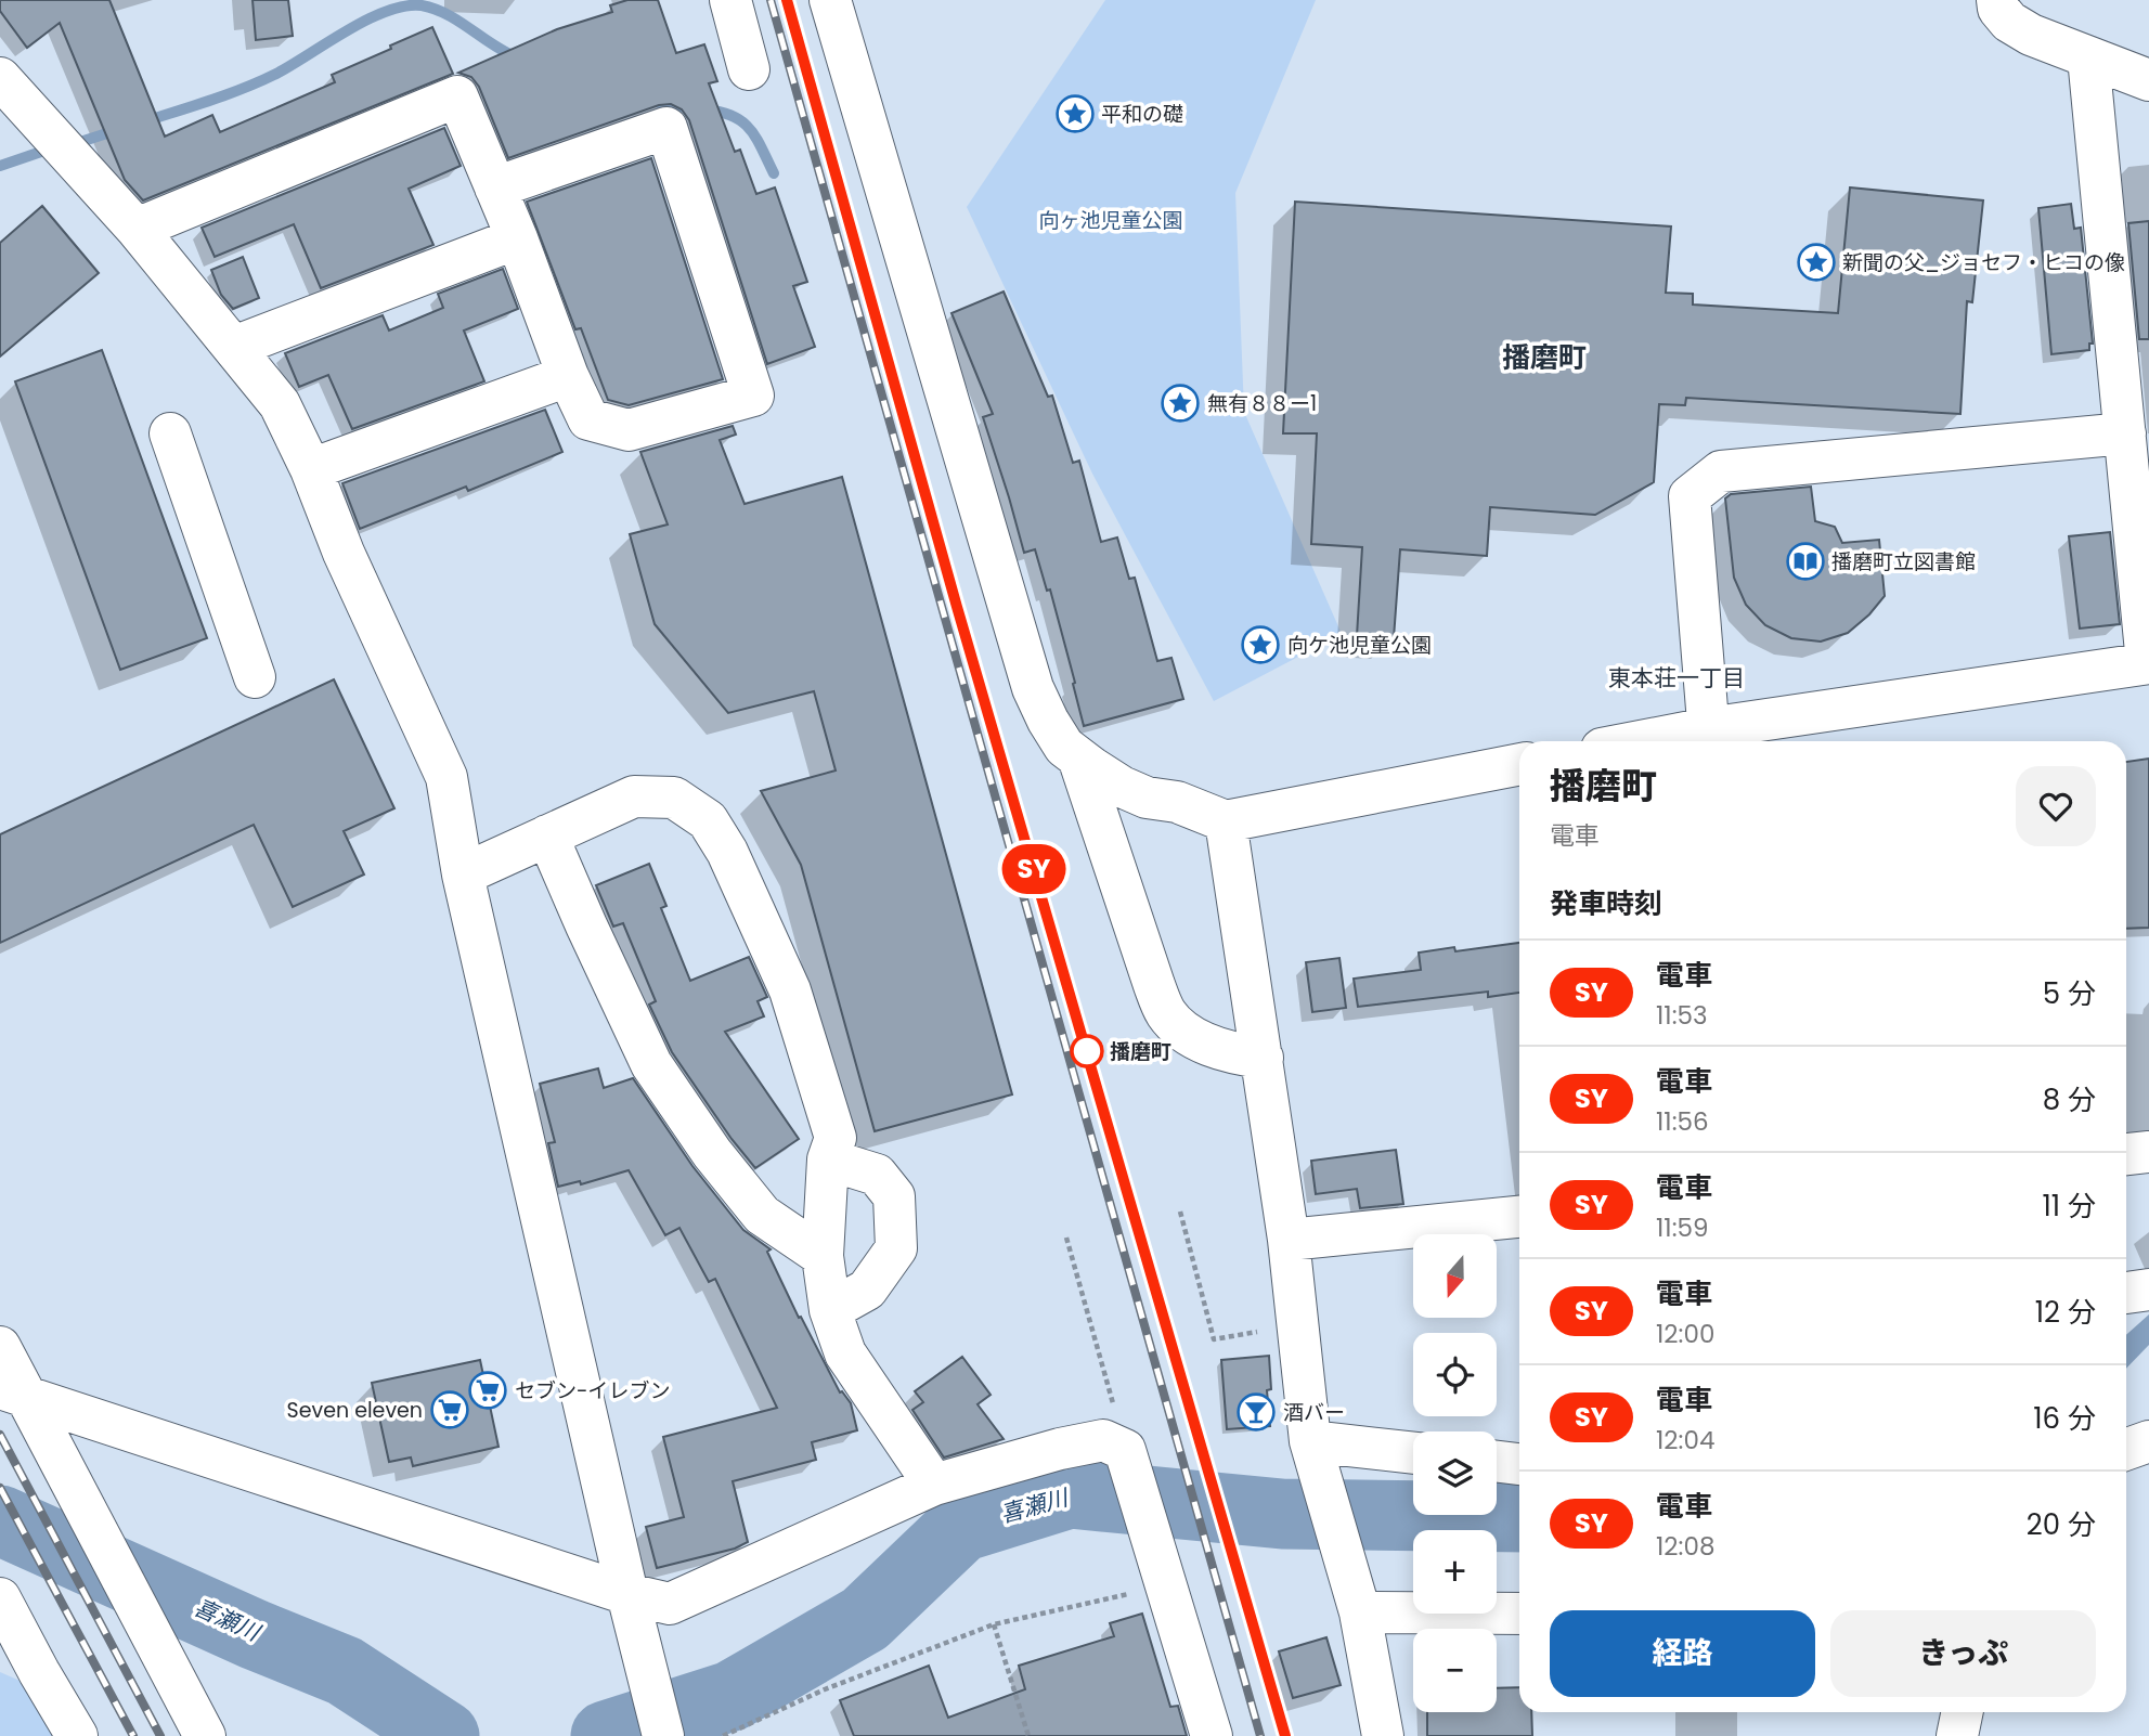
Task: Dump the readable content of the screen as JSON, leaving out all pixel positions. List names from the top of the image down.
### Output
{
  "districts": ["播磨町", "東本荘一丁目"],
  "water": ["喜瀬川"],
  "parks": ["向ヶ池児童公園"],
  "places": {
    "place": [
      "平和の礎",
      "新聞の父_ジョセフ・ヒコの像",
      "無有８８ー1",
      "向ケ池児童公園"
    ],
    "library": ["播磨町立図書館"],
    "other": ["播磨町"],
    "supermarket": ["セブン-イレブン", "Seven eleven"],
    "bar": ["酒バー"]
  },
  "north": "bottom",
  "page": {
    "on_map": "SY",
    "heading": [
      ["播磨町", "電車"],
      "発車時刻"
    ],
    "list": [
      {
        "mark": "SY",
        "name": "電車",
        "note": "11:53",
        "value": "5 分"
      },
      {
        "mark": "SY",
        "name": "電車",
        "note": "11:56",
        "value": "8 分"
      },
      {
        "mark": "SY",
        "name": "電車",
        "note": "11:59",
        "value": "11 分"
      },
      {
        "mark": "SY",
        "name": "電車",
        "note": "12:00",
        "value": "12 分"
      },
      {
        "mark": "SY",
        "name": "電車",
        "note": "12:04",
        "value": "16 分"
      },
      {
        "mark": "SY",
        "name": "電車",
        "note": "12:08",
        "value": "20 分"
      }
    ],
    "map_buttons": ["+", "−"],
    "buttons": ["経路", "きっぷ"]
  }
}
